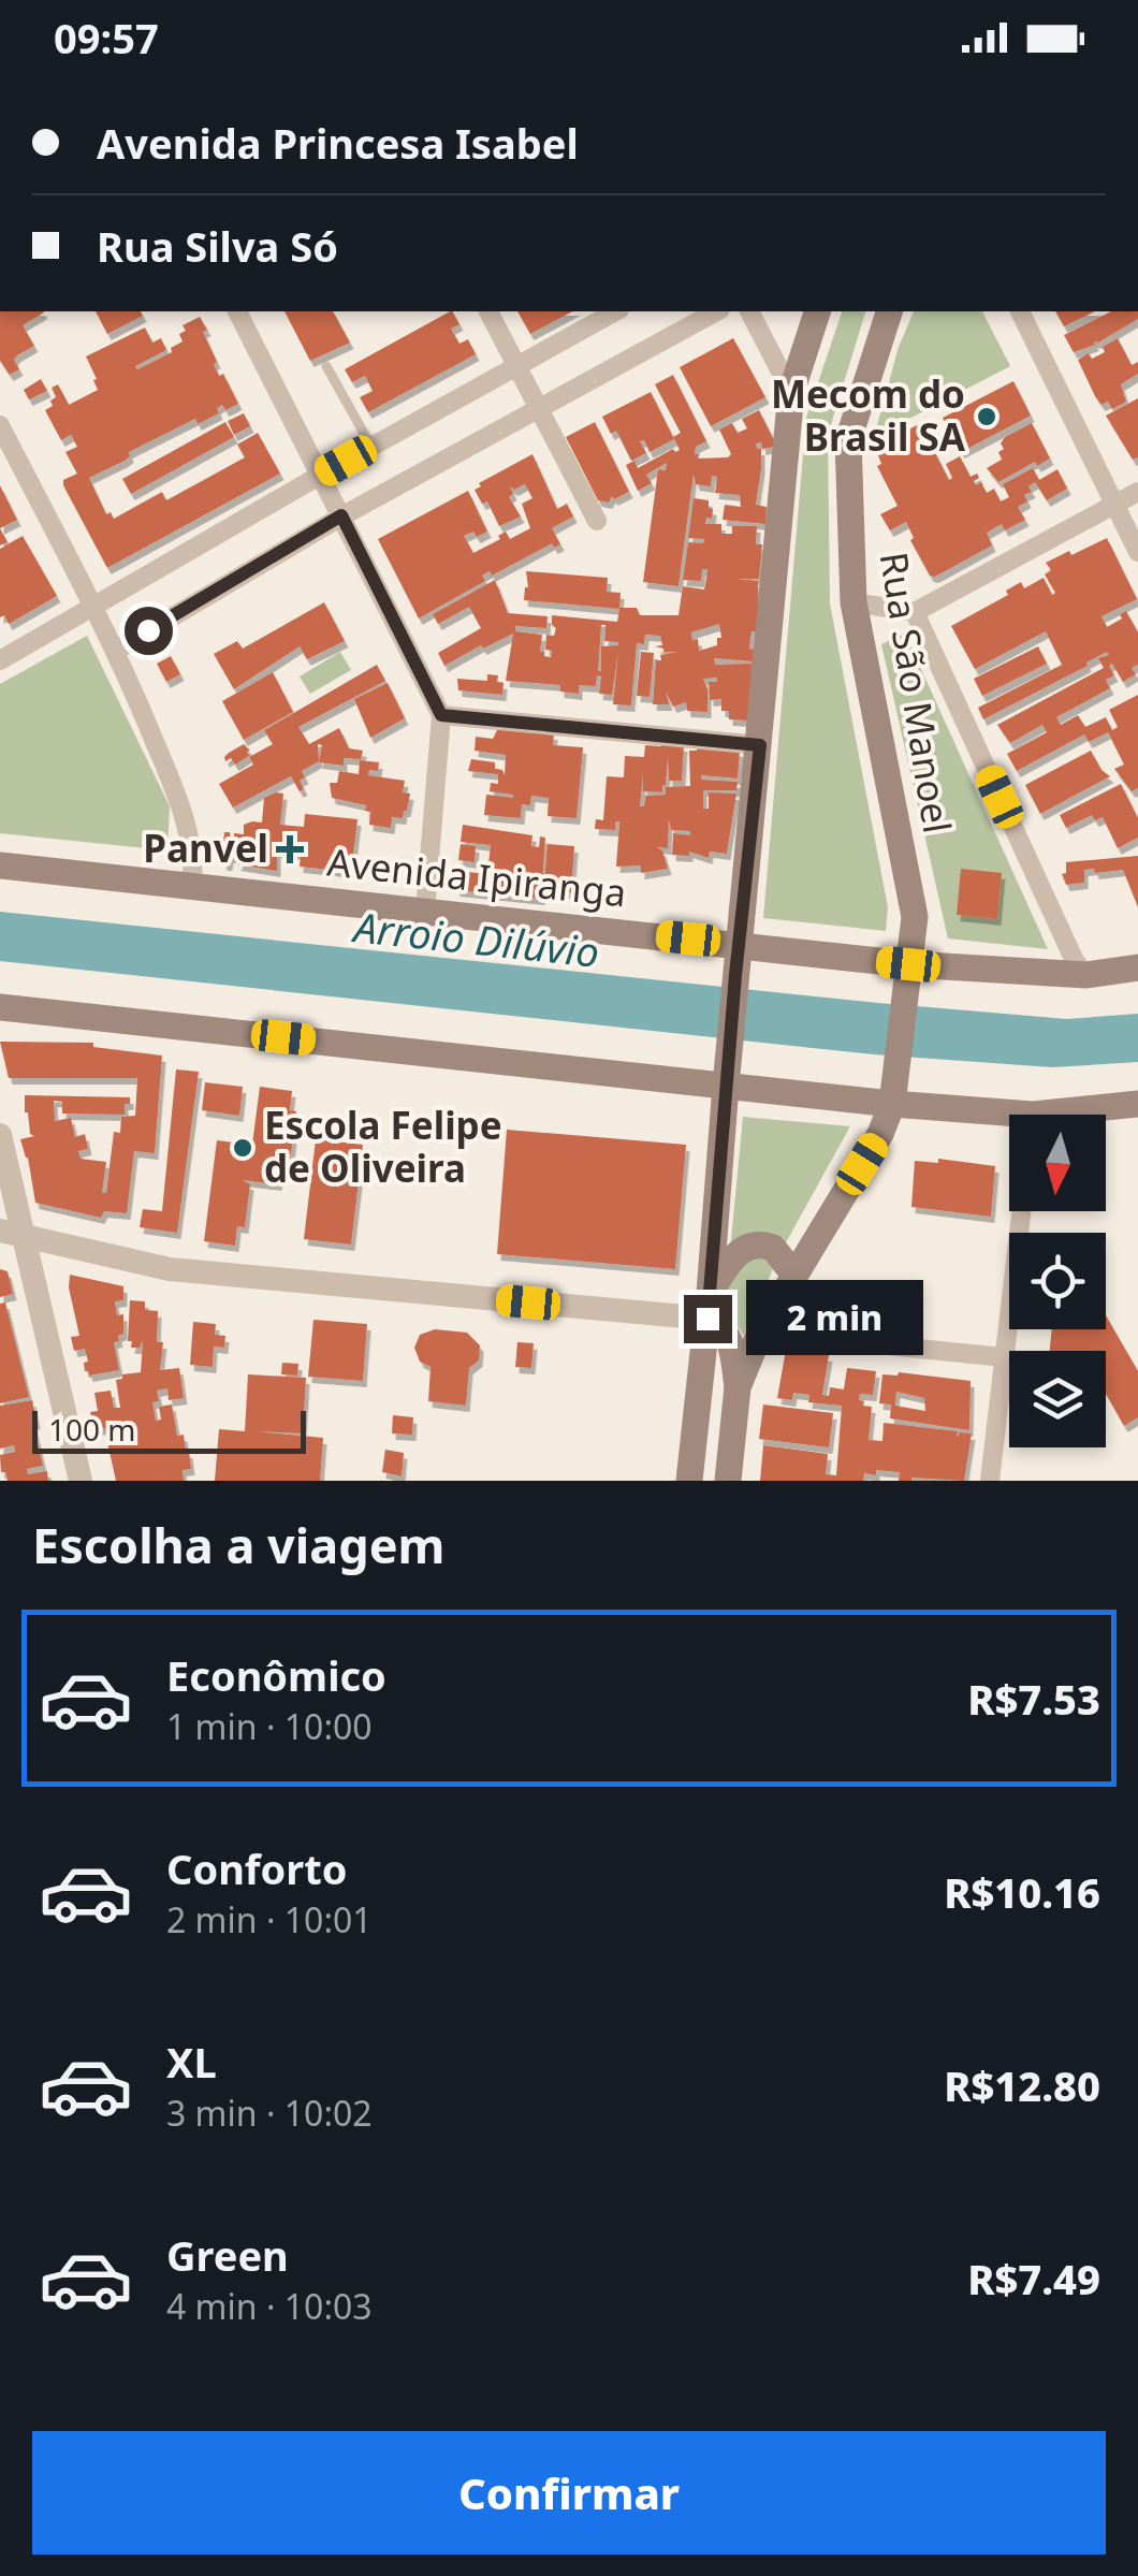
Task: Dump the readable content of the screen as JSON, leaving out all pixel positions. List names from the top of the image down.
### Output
{
  "streets": {
    "main road": ["Rua São Manoel", "Avenida Ipiranga"]
  },
  "crossings": [
    ["Rua São Manoel", "Avenida Ipiranga"]
  ],
  "water": ["Arroio Dilúvio"],
  "places": {
    "other": ["Mecom do Brasil SA", "Escola Felipe de Oliveira"],
    "health": ["Panvel"]
  },
  "scale_bar": "100 m",
  "north": "bottom",
  "page": {
    "status": "09:57",
    "banner": ["Avenida Princesa Isabel", "Rua Silva Só"],
    "bubble": "2 min",
    "scale": "100 m",
    "heading": "Escolha a viagem",
    "list": [
      {
        "name": "Econômico",
        "note": "1 min · 10:00",
        "value": "R$7.53"
      },
      {
        "name": "Conforto",
        "note": "2 min · 10:01",
        "value": "R$10.16"
      },
      {
        "name": "XL",
        "note": "3 min · 10:02",
        "value": "R$12.80"
      },
      {
        "name": "Green",
        "note": "4 min · 10:03",
        "value": "R$7.49"
      }
    ],
    "buttons": "Confirmar"
  }
}
